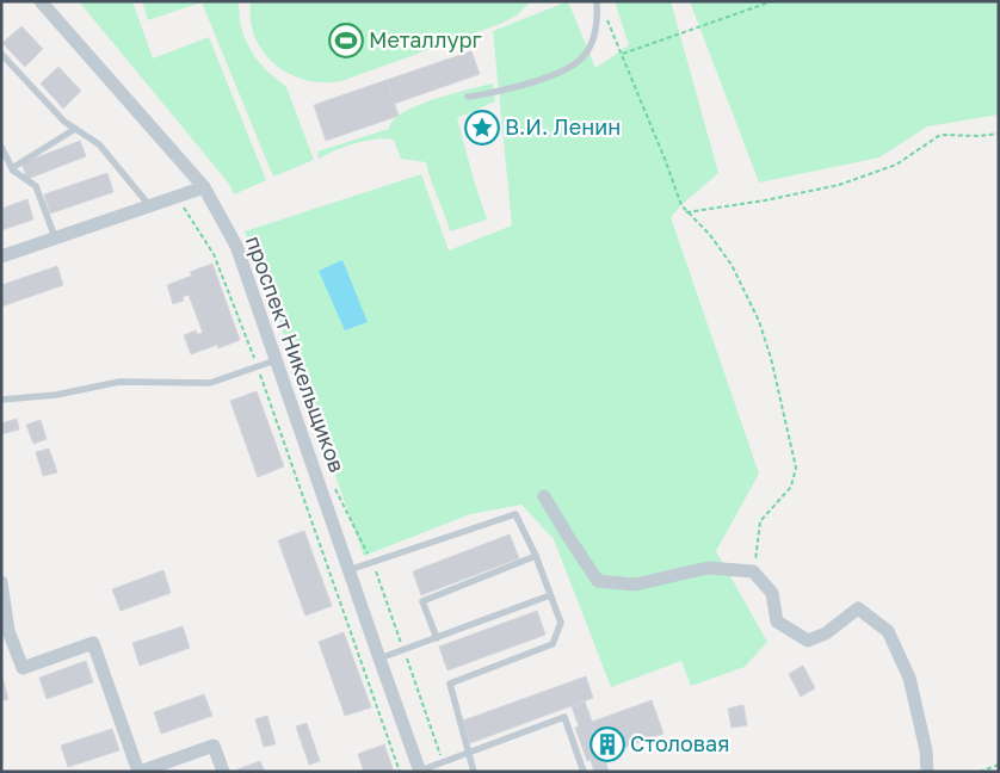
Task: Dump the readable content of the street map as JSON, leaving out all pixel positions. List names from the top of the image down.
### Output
{
  "streets": {
    "street": ["проспект Никельщиков"]
  },
  "places": {
    "sports": ["Металлург"],
    "place": ["В.И. Ленин"],
    "building": ["Столовая"]
  }
}
